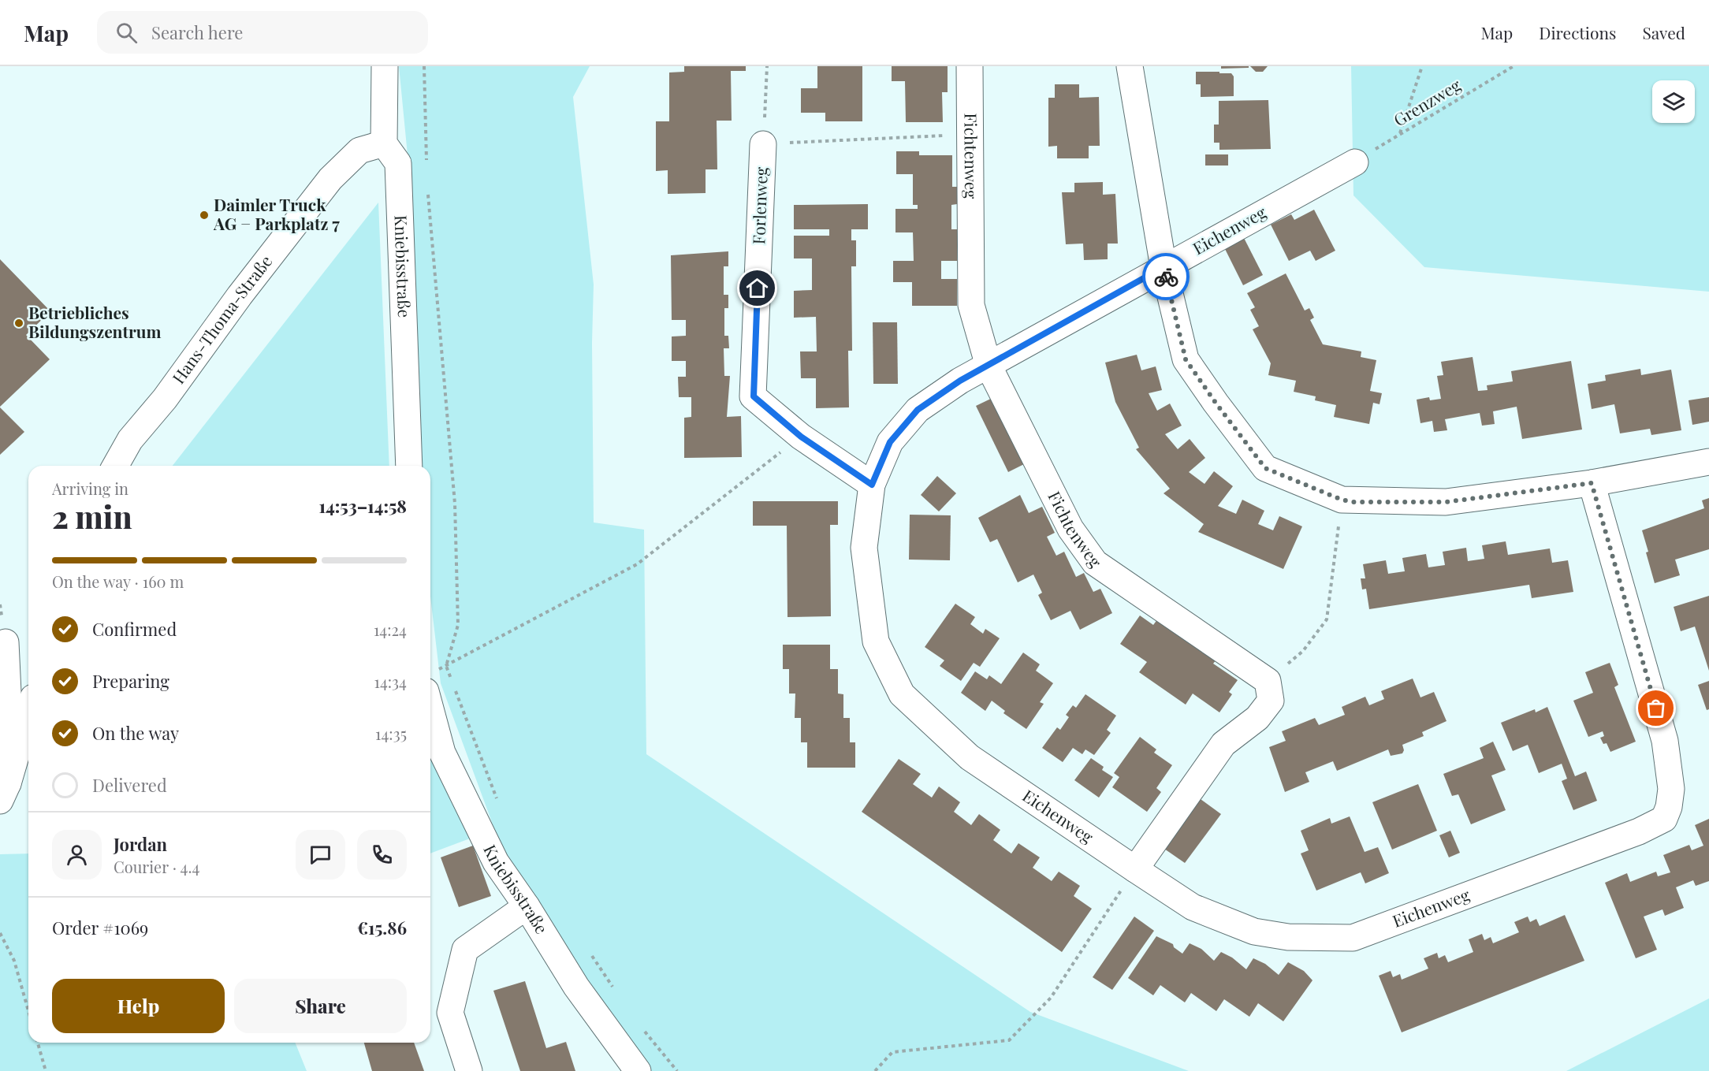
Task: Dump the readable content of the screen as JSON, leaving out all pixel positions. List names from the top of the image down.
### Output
{
  "streets": {
    "street": [
      "Fichtenweg",
      "Forlenweg",
      "Eichenweg",
      "Kniebisstraße",
      "Hans-Thoma-Straße"
    ],
    "path": ["Grenzweg"]
  },
  "crossings": [
    ["Grenzweg", "Eichenweg"],
    ["Fichtenweg", "Eichenweg"],
    ["Forlenweg", "Eichenweg"],
    ["Kniebisstraße", "Hans-Thoma-Straße"]
  ],
  "places": ["Daimler Truck AG − Parkplatz 7", "Betriebliches Bildungszentrum"],
  "page": {
    "header": "Map",
    "search": "Search here",
    "nav": ["Map", "Directions", "Saved"],
    "heading": ["2 min", "Arriving in", "14:53–14:58"],
    "panel": [
      "Jordan",
      "Courier · 4.4",
      "Order #1069",
      "€15.86"
    ],
    "bar": "On the way · 160 m",
    "list": [
      ["Confirmed", "14:24"],
      ["Preparing", "14:34"],
      ["On the way", "14:35"],
      "Delivered"
    ],
    "buttons": ["Help", "Share"]
  }
}
